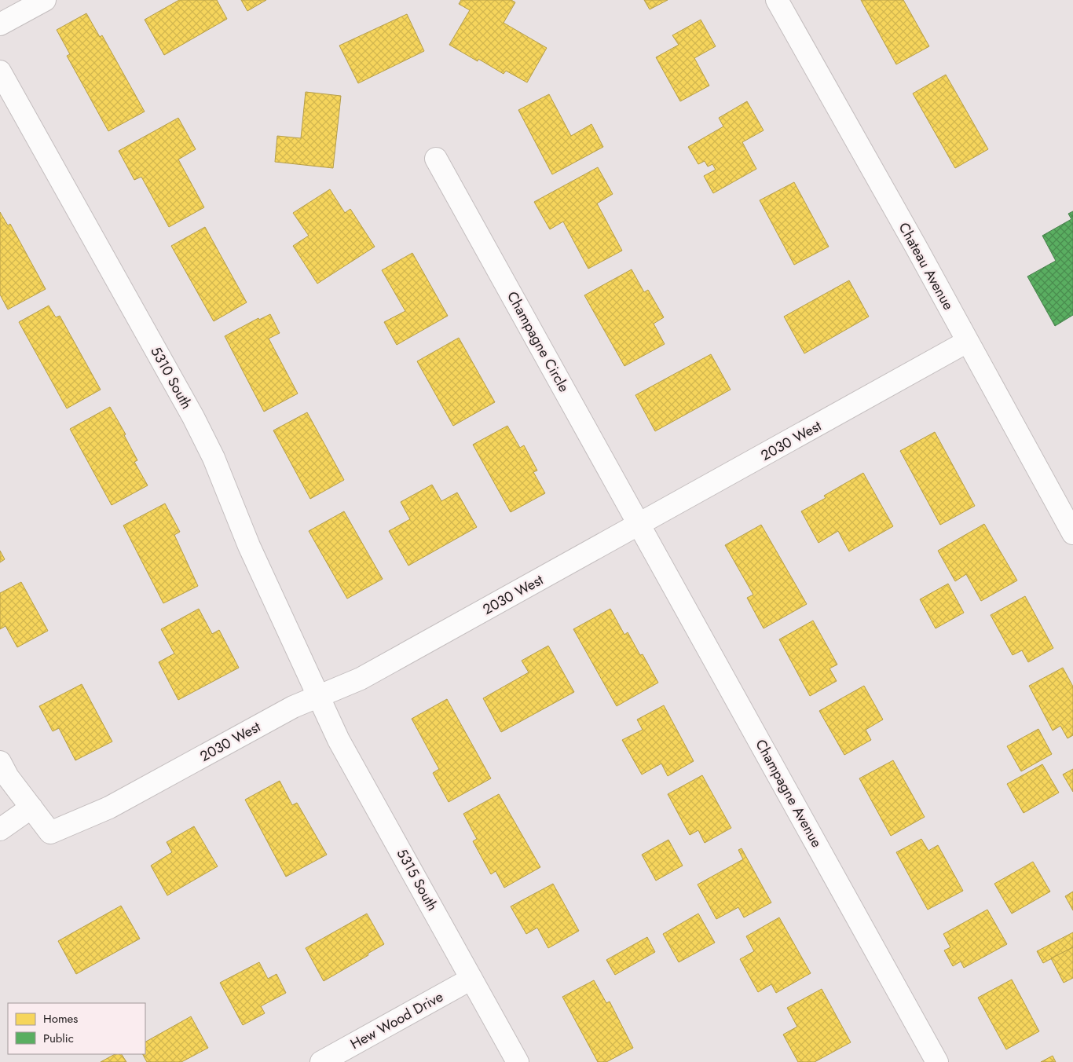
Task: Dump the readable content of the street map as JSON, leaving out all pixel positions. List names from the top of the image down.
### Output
{
  "streets": {
    "street": [
      "Chateau Avenue",
      "Champagne Circle",
      "5310 South",
      "2030 West",
      "Champagne Avenue",
      "5315 South",
      "Hew Wood Drive"
    ]
  },
  "crossings": [
    ["Chateau Avenue", "2030 West"],
    ["Champagne Circle", "2030 West"],
    ["Champagne Circle", "Champagne Avenue"],
    ["5310 South", "2030 West"],
    ["5310 South", "5315 South"],
    ["2030 West", "Champagne Avenue"],
    ["2030 West", "5315 South"],
    ["5315 South", "Hew Wood Drive"]
  ],
  "legend": ["Homes", "Public"]
}
